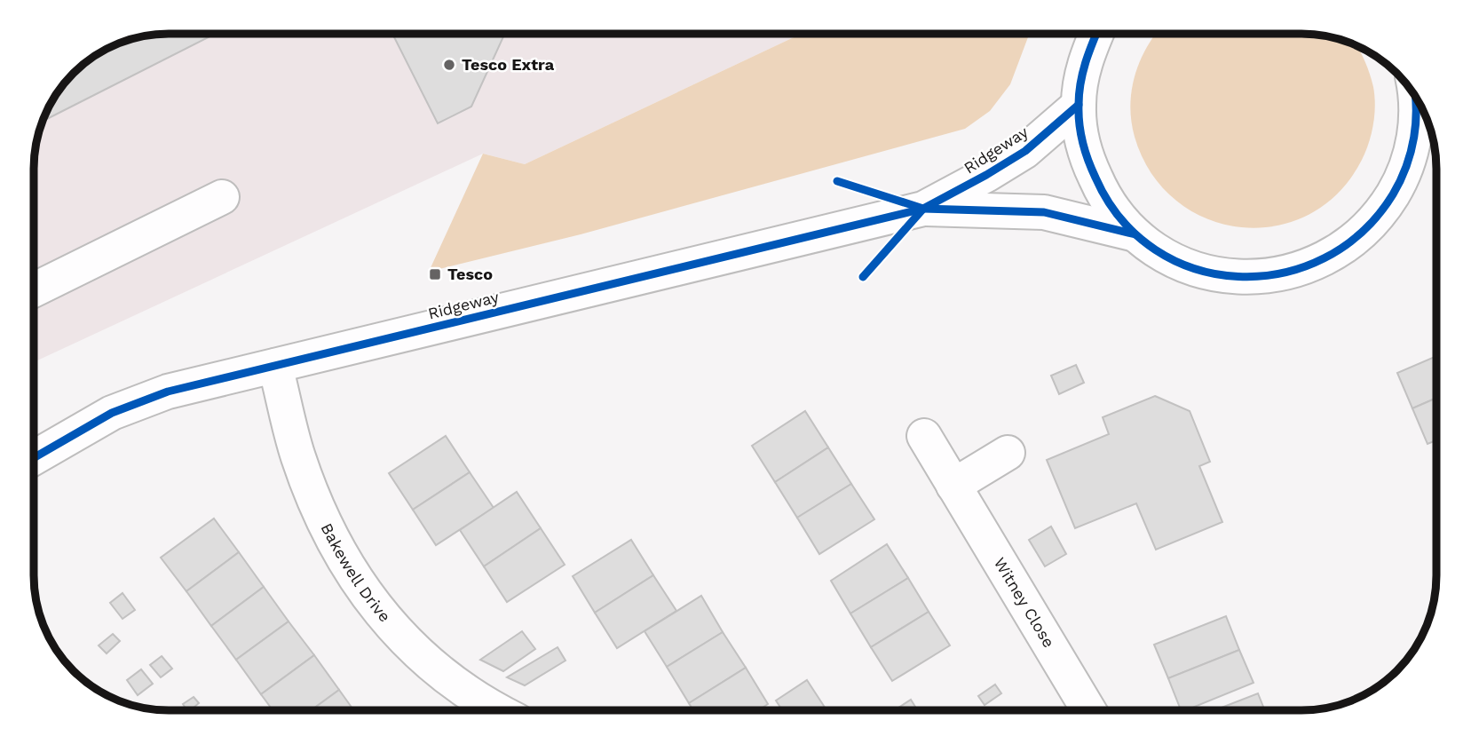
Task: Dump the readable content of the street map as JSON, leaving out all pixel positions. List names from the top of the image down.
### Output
{
  "streets": {
    "street": ["Ridgeway", "Bakewell Drive", "Witney Close"]
  },
  "crossings": [
    ["Ridgeway", "Bakewell Drive"]
  ],
  "places": {
    "other": ["Tesco Extra"],
    "transit": ["Tesco"]
  }
}
